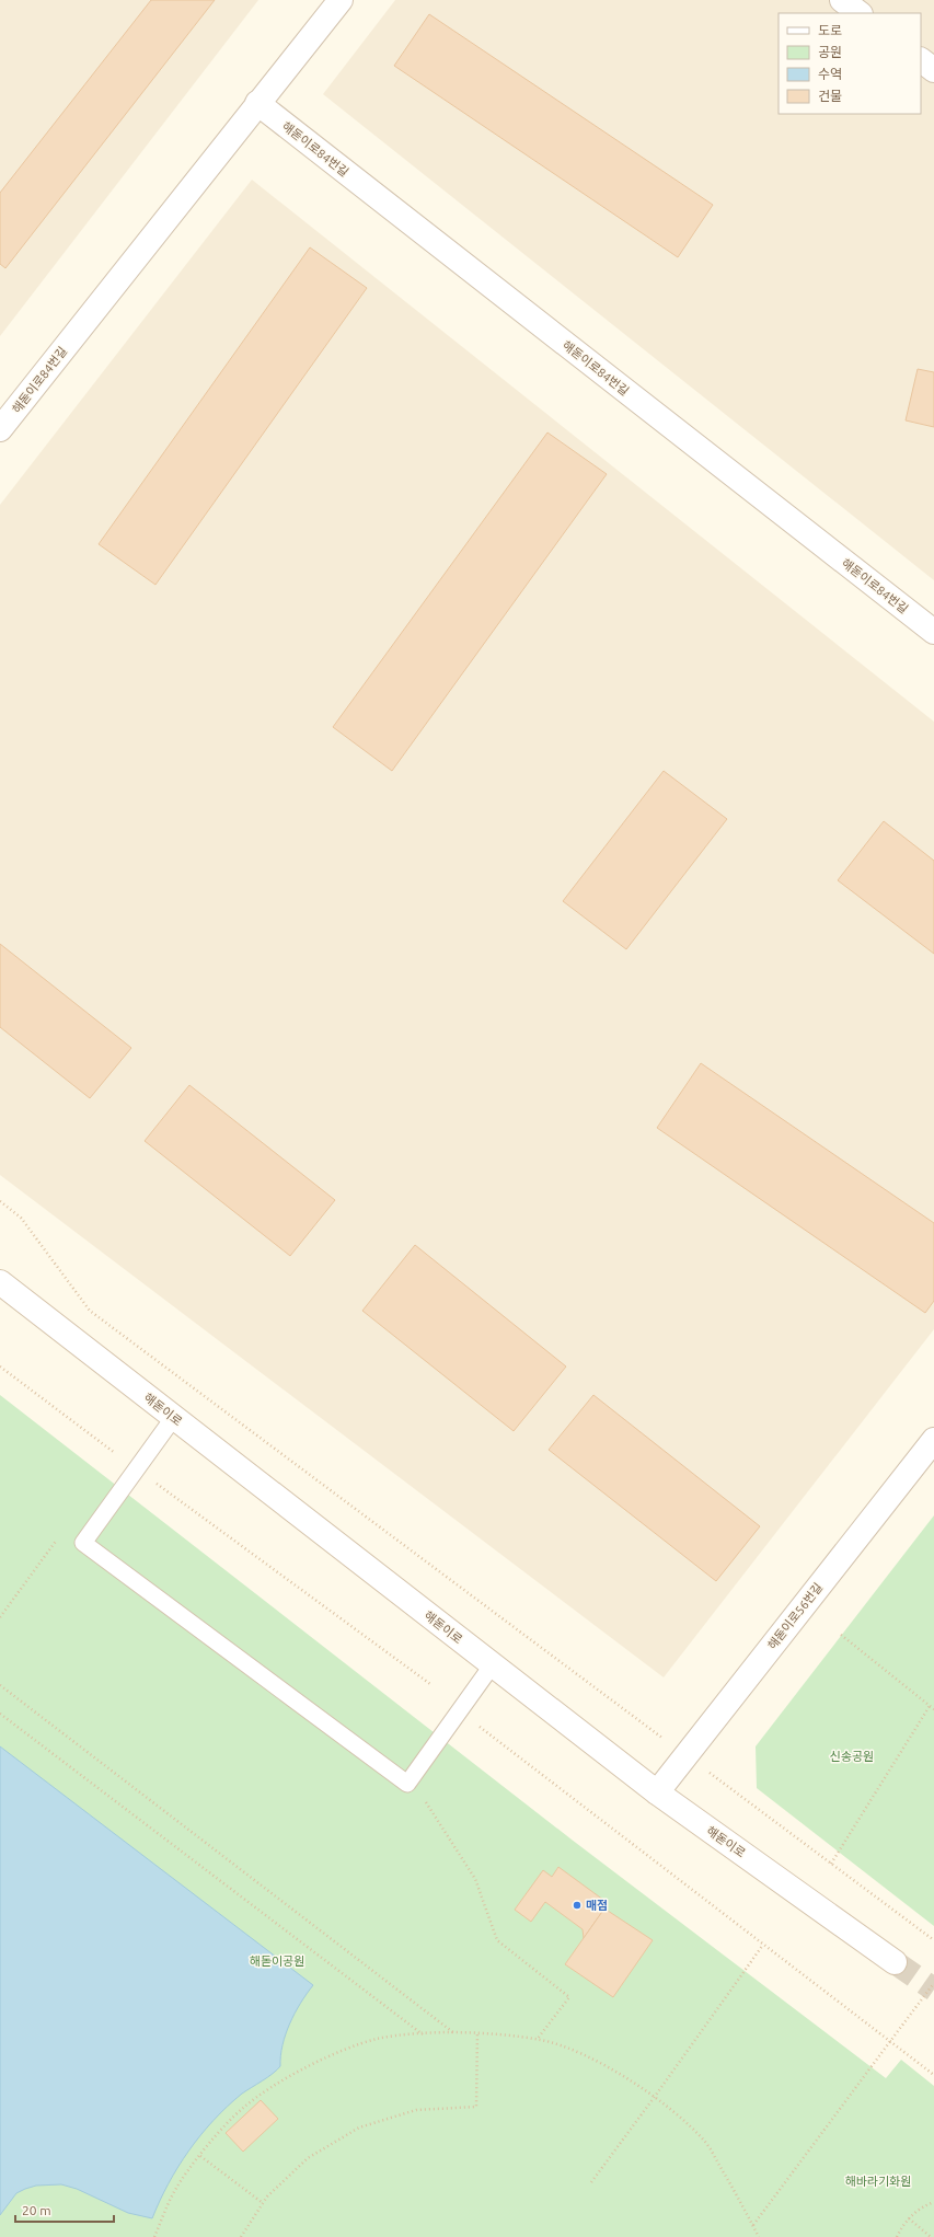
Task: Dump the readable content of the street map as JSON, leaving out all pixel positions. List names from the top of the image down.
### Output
{
  "streets": {
    "street": ["해돋이로84번길", "해돋이로", "해돋이로56번길"]
  },
  "crossings": [
    ["해돋이로", "해돋이로56번길"]
  ],
  "parks": ["신송공원", "해돋이공원", "해바라기화원"],
  "places": ["매점"],
  "legend": [
    "도로",
    "공원",
    "수역",
    "건물"
  ],
  "scale_bar": "20 m"
}
